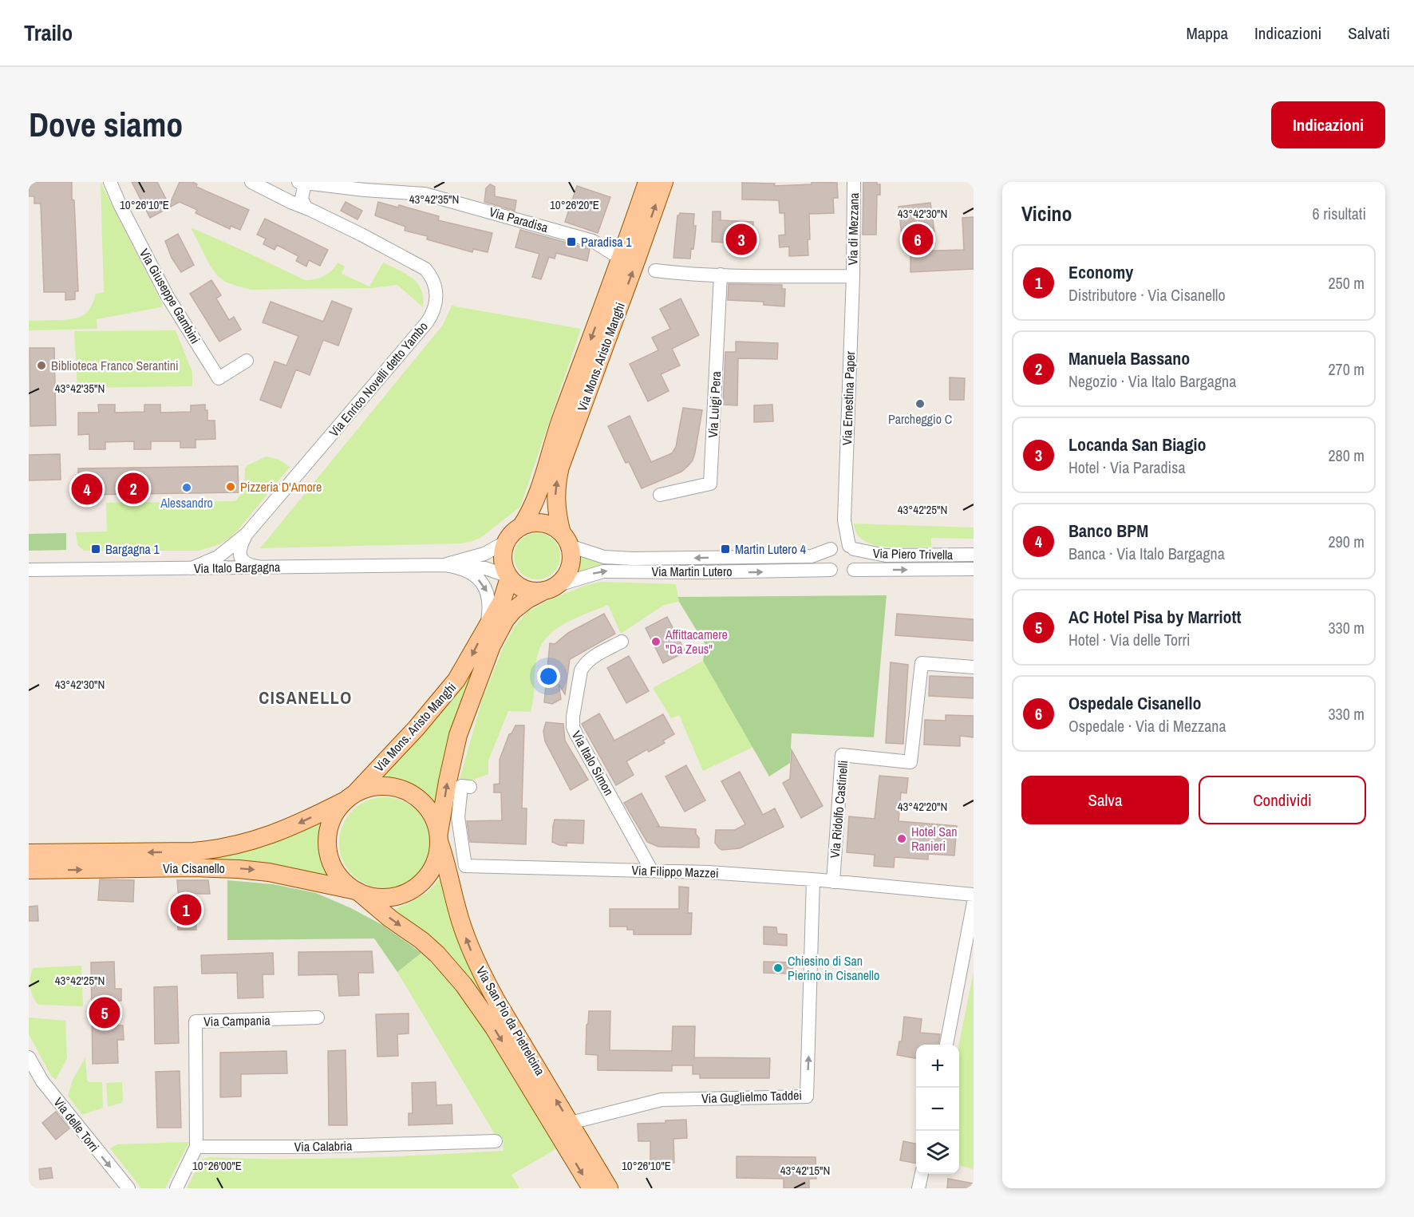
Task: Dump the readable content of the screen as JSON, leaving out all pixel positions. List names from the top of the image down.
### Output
{
  "streets": {
    "main road": ["Via Mons. Aristo Manghi", "Via Cisanello", "Via San Pio da Pietrelcina"],
    "street": [
      "Via Paradisa",
      "Via di Mezzana",
      "Via Giuseppe Gambini",
      "Via Enrico Novelli detto Yambo",
      "Via Ernestina Paper",
      "Via Luigi Pera",
      "Via Piero Trivella",
      "Via Italo Bargagna",
      "Via Martin Lutero",
      "Via Italo Simon",
      "Via Ridolfo Castinelli",
      "Via Filippo Mazzei",
      "Via Campania",
      "Via Guglielmo Taddei",
      "Via delle Torri",
      "Via Calabria"
    ]
  },
  "crossings": [
    ["Via Paradisa", "Via Mons. Aristo Manghi"],
    ["Via di Mezzana", "Via Ernestina Paper"],
    ["Via Mons. Aristo Manghi", "Via Italo Bargagna"],
    ["Via Mons. Aristo Manghi", "Via Martin Lutero"],
    ["Via Mons. Aristo Manghi", "Via Cisanello"],
    ["Via Mons. Aristo Manghi", "Via San Pio da Pietrelcina"],
    ["Via Enrico Novelli detto Yambo", "Via Italo Bargagna"],
    ["Via Ernestina Paper", "Via Piero Trivella"],
    ["Via Ernestina Paper", "Via Martin Lutero"],
    ["Via Piero Trivella", "Via Martin Lutero"],
    ["Via Italo Bargagna", "Via Martin Lutero"],
    ["Via Italo Simon", "Via Filippo Mazzei"],
    ["Via Ridolfo Castinelli", "Via Filippo Mazzei"],
    ["Via Cisanello", "Via San Pio da Pietrelcina"],
    ["Via Filippo Mazzei", "Via Guglielmo Taddei"],
    ["Via Campania", "Via Calabria"],
    ["Via San Pio da Pietrelcina", "Via Guglielmo Taddei"]
  ],
  "one_way": ["Via delle Torri"],
  "districts": ["CISANELLO"],
  "places": {
    "transit": ["Paradisa 1", "Bargagna 1", "Martin Lutero 4"],
    "other": [
      "Biblioteca Franco Serantini",
      "Parcheggio C",
      "Pizzeria D'Amore",
      "Alessandro",
      "Affittacamere \"Da Zeus\"",
      "Hotel San Ranieri",
      "Chiesino di San Pierino in Cisanello"
    ]
  },
  "page": {
    "header": "Trailo",
    "nav": ["Mappa", "Indicazioni", "Salvati"],
    "buttons": [
      "Indicazioni",
      ["Salva", "Condividi"]
    ],
    "title": "Dove siamo",
    "heading": ["Vicino", "6 risultati"],
    "pins": [
      "3",
      "6",
      "2",
      "4",
      "1",
      "5"
    ],
    "list": [
      {
        "mark": "1",
        "name": "Economy",
        "note": "Distributore · Via Cisanello",
        "value": "250 m"
      },
      {
        "mark": "2",
        "name": "Manuela Bassano",
        "note": "Negozio · Via Italo Bargagna",
        "value": "270 m"
      },
      {
        "mark": "3",
        "name": "Locanda San Biagio",
        "note": "Hotel · Via Paradisa",
        "value": "280 m"
      },
      {
        "mark": "4",
        "name": "Banco BPM",
        "note": "Banca · Via Italo Bargagna",
        "value": "290 m"
      },
      {
        "mark": "5",
        "name": "AC Hotel Pisa by Marriott",
        "note": "Hotel · Via delle Torri",
        "value": "330 m"
      },
      {
        "mark": "6",
        "name": "Ospedale Cisanello",
        "note": "Ospedale · Via di Mezzana",
        "value": "330 m"
      }
    ],
    "map_buttons": ["+", "−"]
  },
  "coordinates": [
    "43°42'35\"N",
    "10°26'10\"E",
    "10°26'20\"E",
    "43°42'30\"N",
    "43°42'25\"N",
    "43°42'20\"N",
    "10°26'00\"E",
    "43°42'15\"N"
  ]
}
